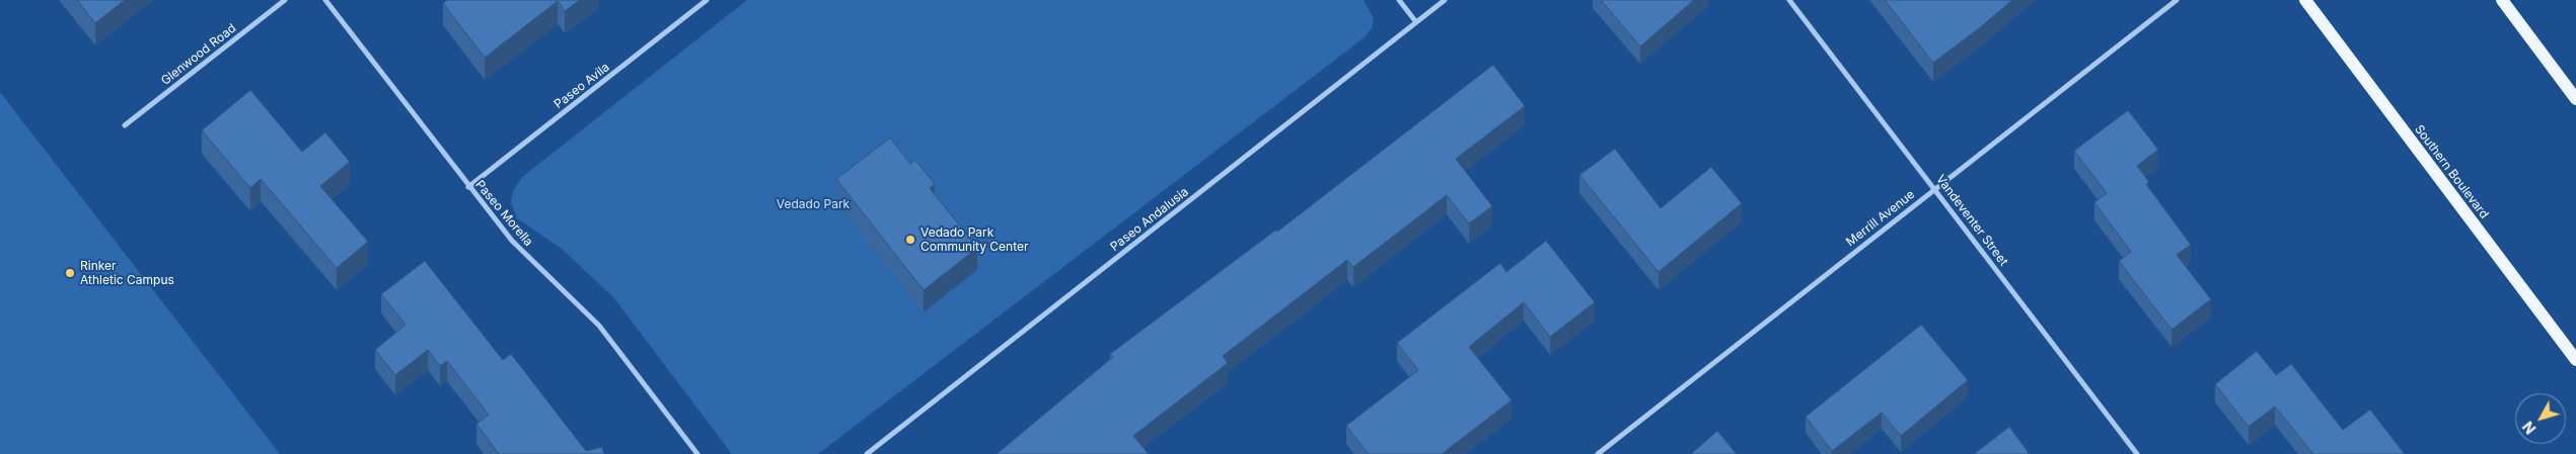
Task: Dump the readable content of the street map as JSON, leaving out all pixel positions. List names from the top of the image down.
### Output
{
  "streets": {
    "main road": ["Southern Boulevard"],
    "street": [
      "Glenwood Road",
      "Paseo Avila",
      "Paseo Morella",
      "Merrill Avenue",
      "Paseo Andalusia",
      "Vandeventer Street"
    ]
  },
  "crossings": [
    ["Paseo Avila", "Paseo Morella"],
    ["Merrill Avenue", "Vandeventer Street"]
  ],
  "parks": ["Vedado Park"],
  "places": ["Vedado Park Community Center", "Rinker Athletic Campus"],
  "north": "bottom left"
}
